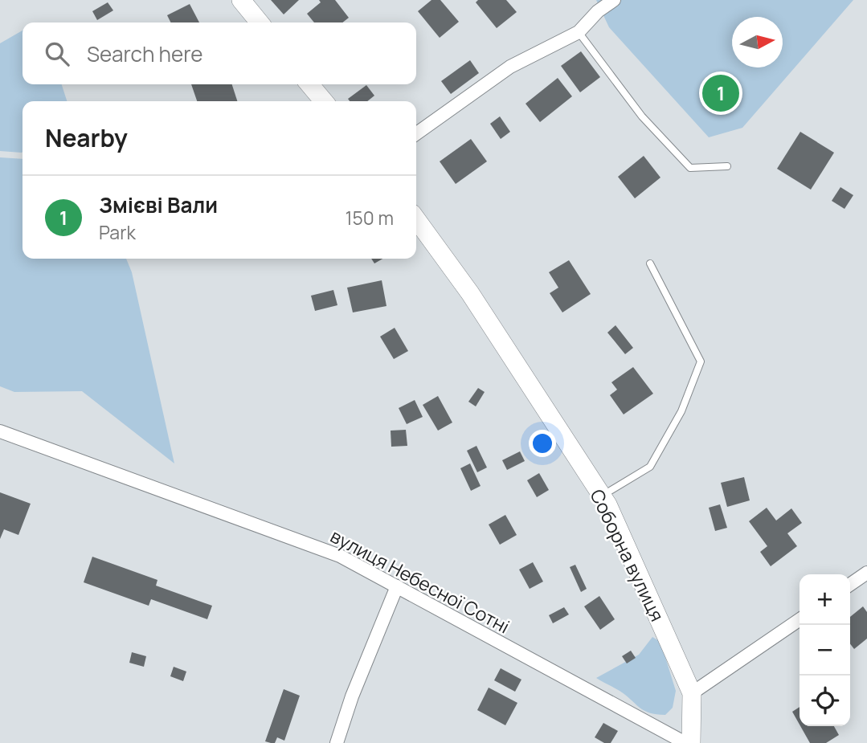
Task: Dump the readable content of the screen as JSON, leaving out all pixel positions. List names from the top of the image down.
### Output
{
  "streets": {
    "main road": ["Соборна вулиця"],
    "street": ["вулиця Небесної Сотні"]
  },
  "north": "right",
  "page": {
    "search": "Search here",
    "pins": "1",
    "heading": "Nearby",
    "list": [
      {
        "mark": "1",
        "name": "Змієві Вали",
        "note": "Park",
        "value": "150 m"
      }
    ],
    "map_buttons": ["+", "−"]
  }
}
